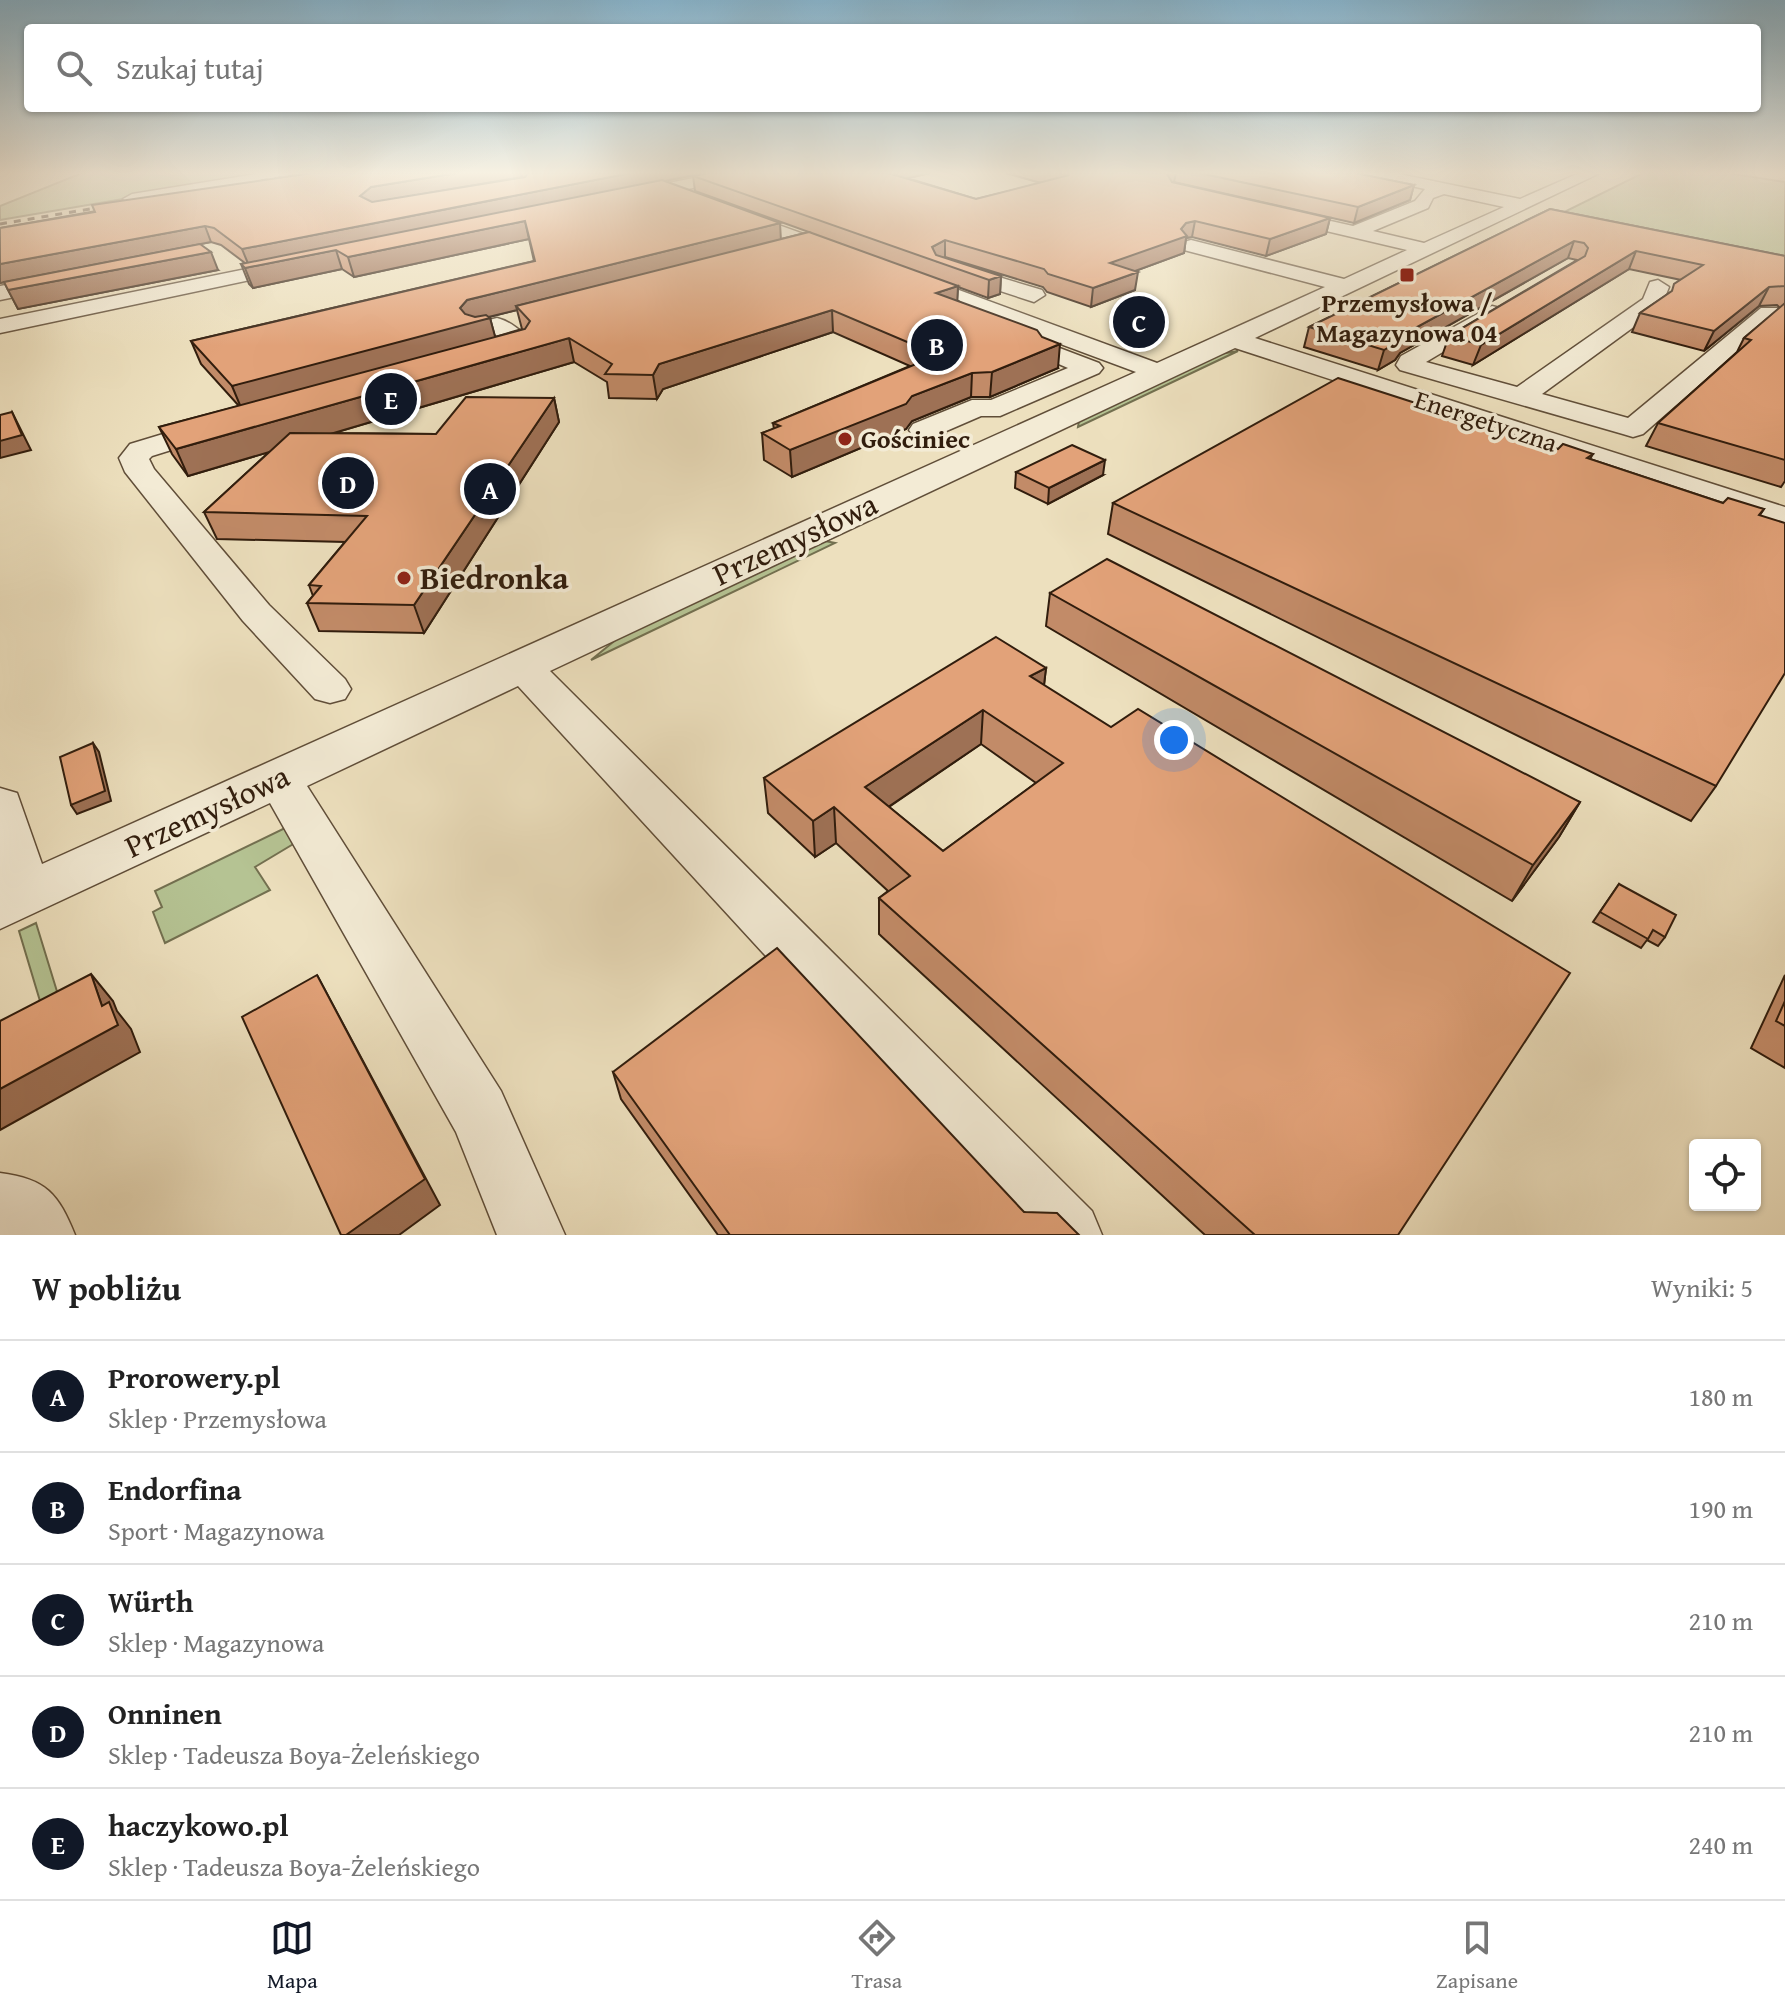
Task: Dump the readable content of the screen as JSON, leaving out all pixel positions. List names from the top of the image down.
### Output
{
  "streets": {
    "street": ["Energetyczna", "Przemysłowa"]
  },
  "crossings": [
    ["Energetyczna", "Przemysłowa"]
  ],
  "places": {
    "transit": ["Przemysłowa / Magazynowa 04"],
    "other": ["Gościniec", "Biedronka"]
  },
  "page": {
    "search": "Szukaj tutaj",
    "pins": [
      "C",
      "B",
      "E",
      "D",
      "A"
    ],
    "heading": ["W pobliżu", "Wyniki: 5"],
    "list": [
      {
        "mark": "A",
        "name": "Prorowery.pl",
        "note": "Sklep · Przemysłowa",
        "value": "180 m"
      },
      {
        "mark": "B",
        "name": "Endorfina",
        "note": "Sport · Magazynowa",
        "value": "190 m"
      },
      {
        "mark": "C",
        "name": "Würth",
        "note": "Sklep · Magazynowa",
        "value": "210 m"
      },
      {
        "mark": "D",
        "name": "Onninen",
        "note": "Sklep · Tadeusza Boya-Żeleńskiego",
        "value": "210 m"
      },
      {
        "mark": "E",
        "name": "haczykowo.pl",
        "note": "Sklep · Tadeusza Boya-Żeleńskiego",
        "value": "240 m"
      }
    ],
    "nav": ["Mapa", "Trasa", "Zapisane"]
  }
}
